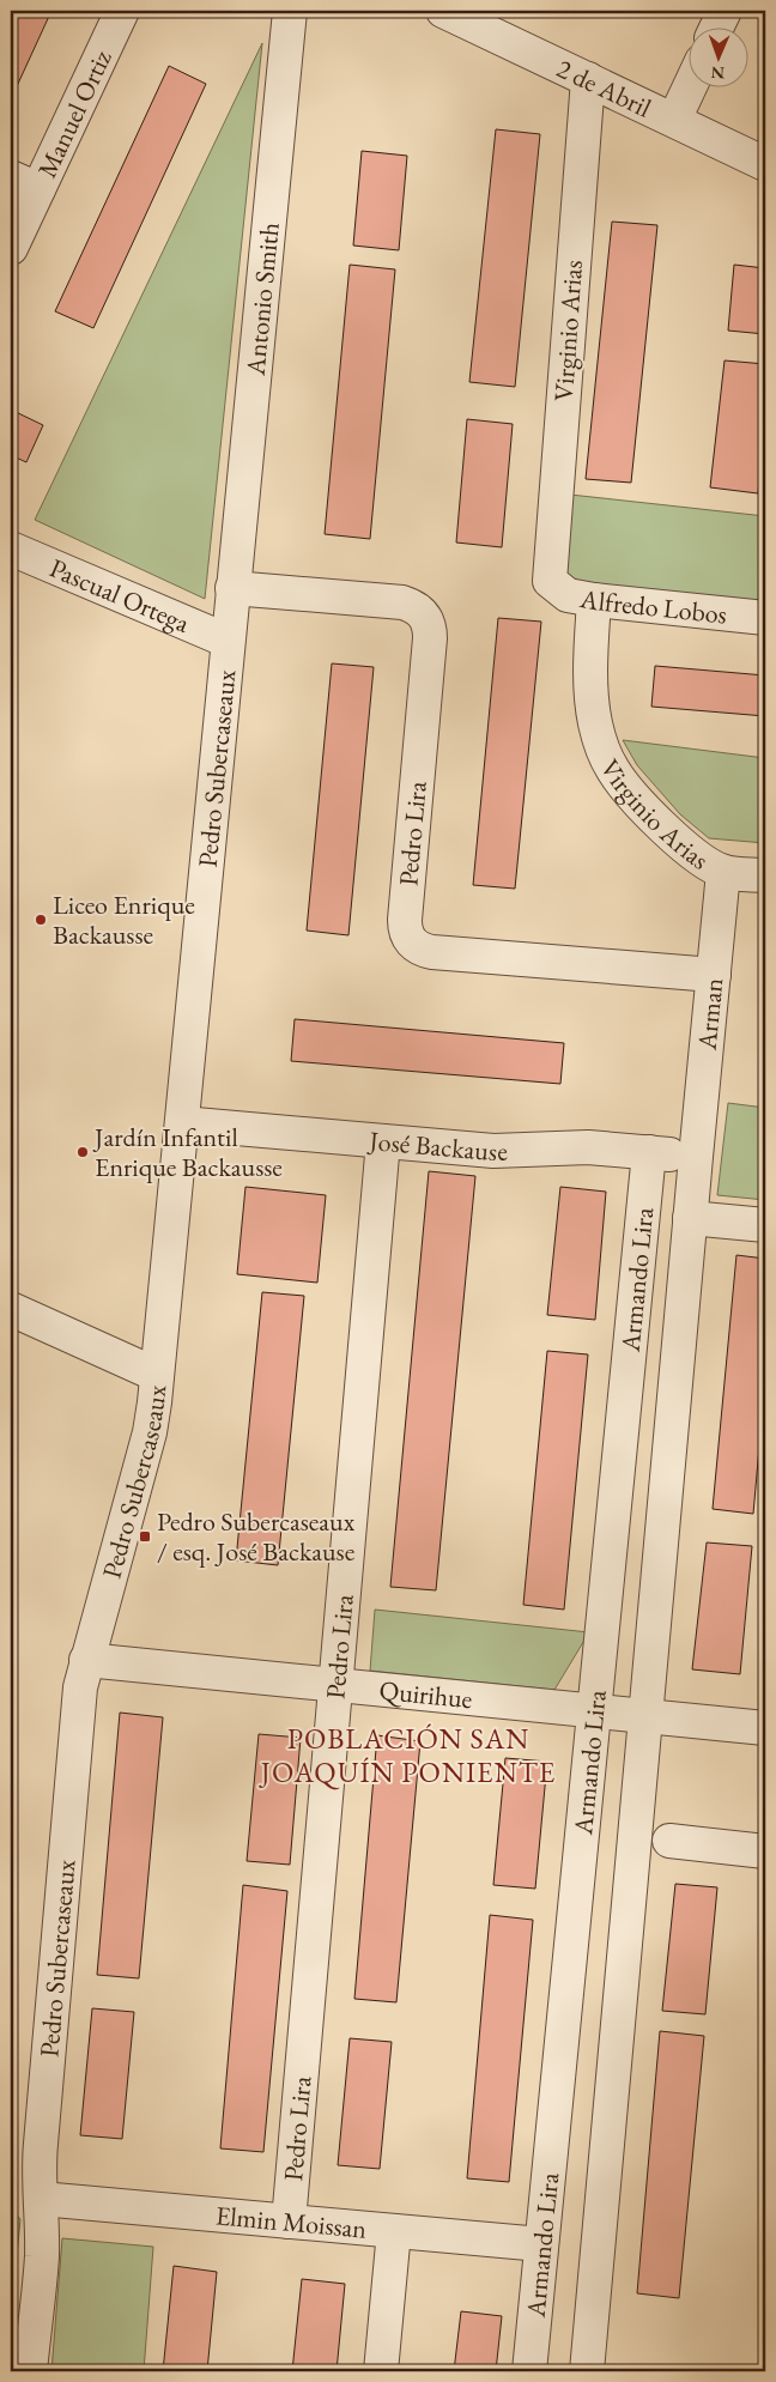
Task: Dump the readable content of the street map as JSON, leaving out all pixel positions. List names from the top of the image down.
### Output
{
  "streets": {
    "street": [
      "2 de Abril",
      "Manuel Ortiz",
      "Antonio Smith",
      "Virginio Arias",
      "Pascual Ortega",
      "Alfredo Lobos",
      "Pedro Subercaseaux",
      "Pedro Lira",
      "Arman",
      "José Backause",
      "Armando Lira",
      "Quirihue",
      "Elmin Moissan"
    ]
  },
  "crossings": [
    ["2 de Abril", "Virginio Arias"],
    ["Antonio Smith", "Pedro Subercaseaux"],
    ["Antonio Smith", "Pedro Lira"],
    ["Virginio Arias", "Alfredo Lobos"],
    ["Virginio Arias", "Arman"],
    ["Pascual Ortega", "Pedro Subercaseaux"],
    ["Pedro Subercaseaux", "Pedro Lira"],
    ["Pedro Subercaseaux", "José Backause"],
    ["Pedro Subercaseaux", "Quirihue"],
    ["Pedro Subercaseaux", "Elmin Moissan"],
    ["Pedro Lira", "Arman"],
    ["Pedro Lira", "José Backause"],
    ["Pedro Lira", "Quirihue"],
    ["Pedro Lira", "Elmin Moissan"],
    ["Arman", "José Backause"],
    ["Arman", "Armando Lira"],
    ["José Backause", "Armando Lira"],
    ["Armando Lira", "Quirihue"],
    ["Armando Lira", "Elmin Moissan"]
  ],
  "districts": ["POBLACIÓN SAN JOAQUÍN PONIENTE"],
  "places": {
    "other": ["Liceo Enrique Backausse", "Jardín Infantil Enrique Backausse"],
    "transit": ["Pedro Subercaseaux / esq. José Backause"]
  },
  "north": "bottom"
}
